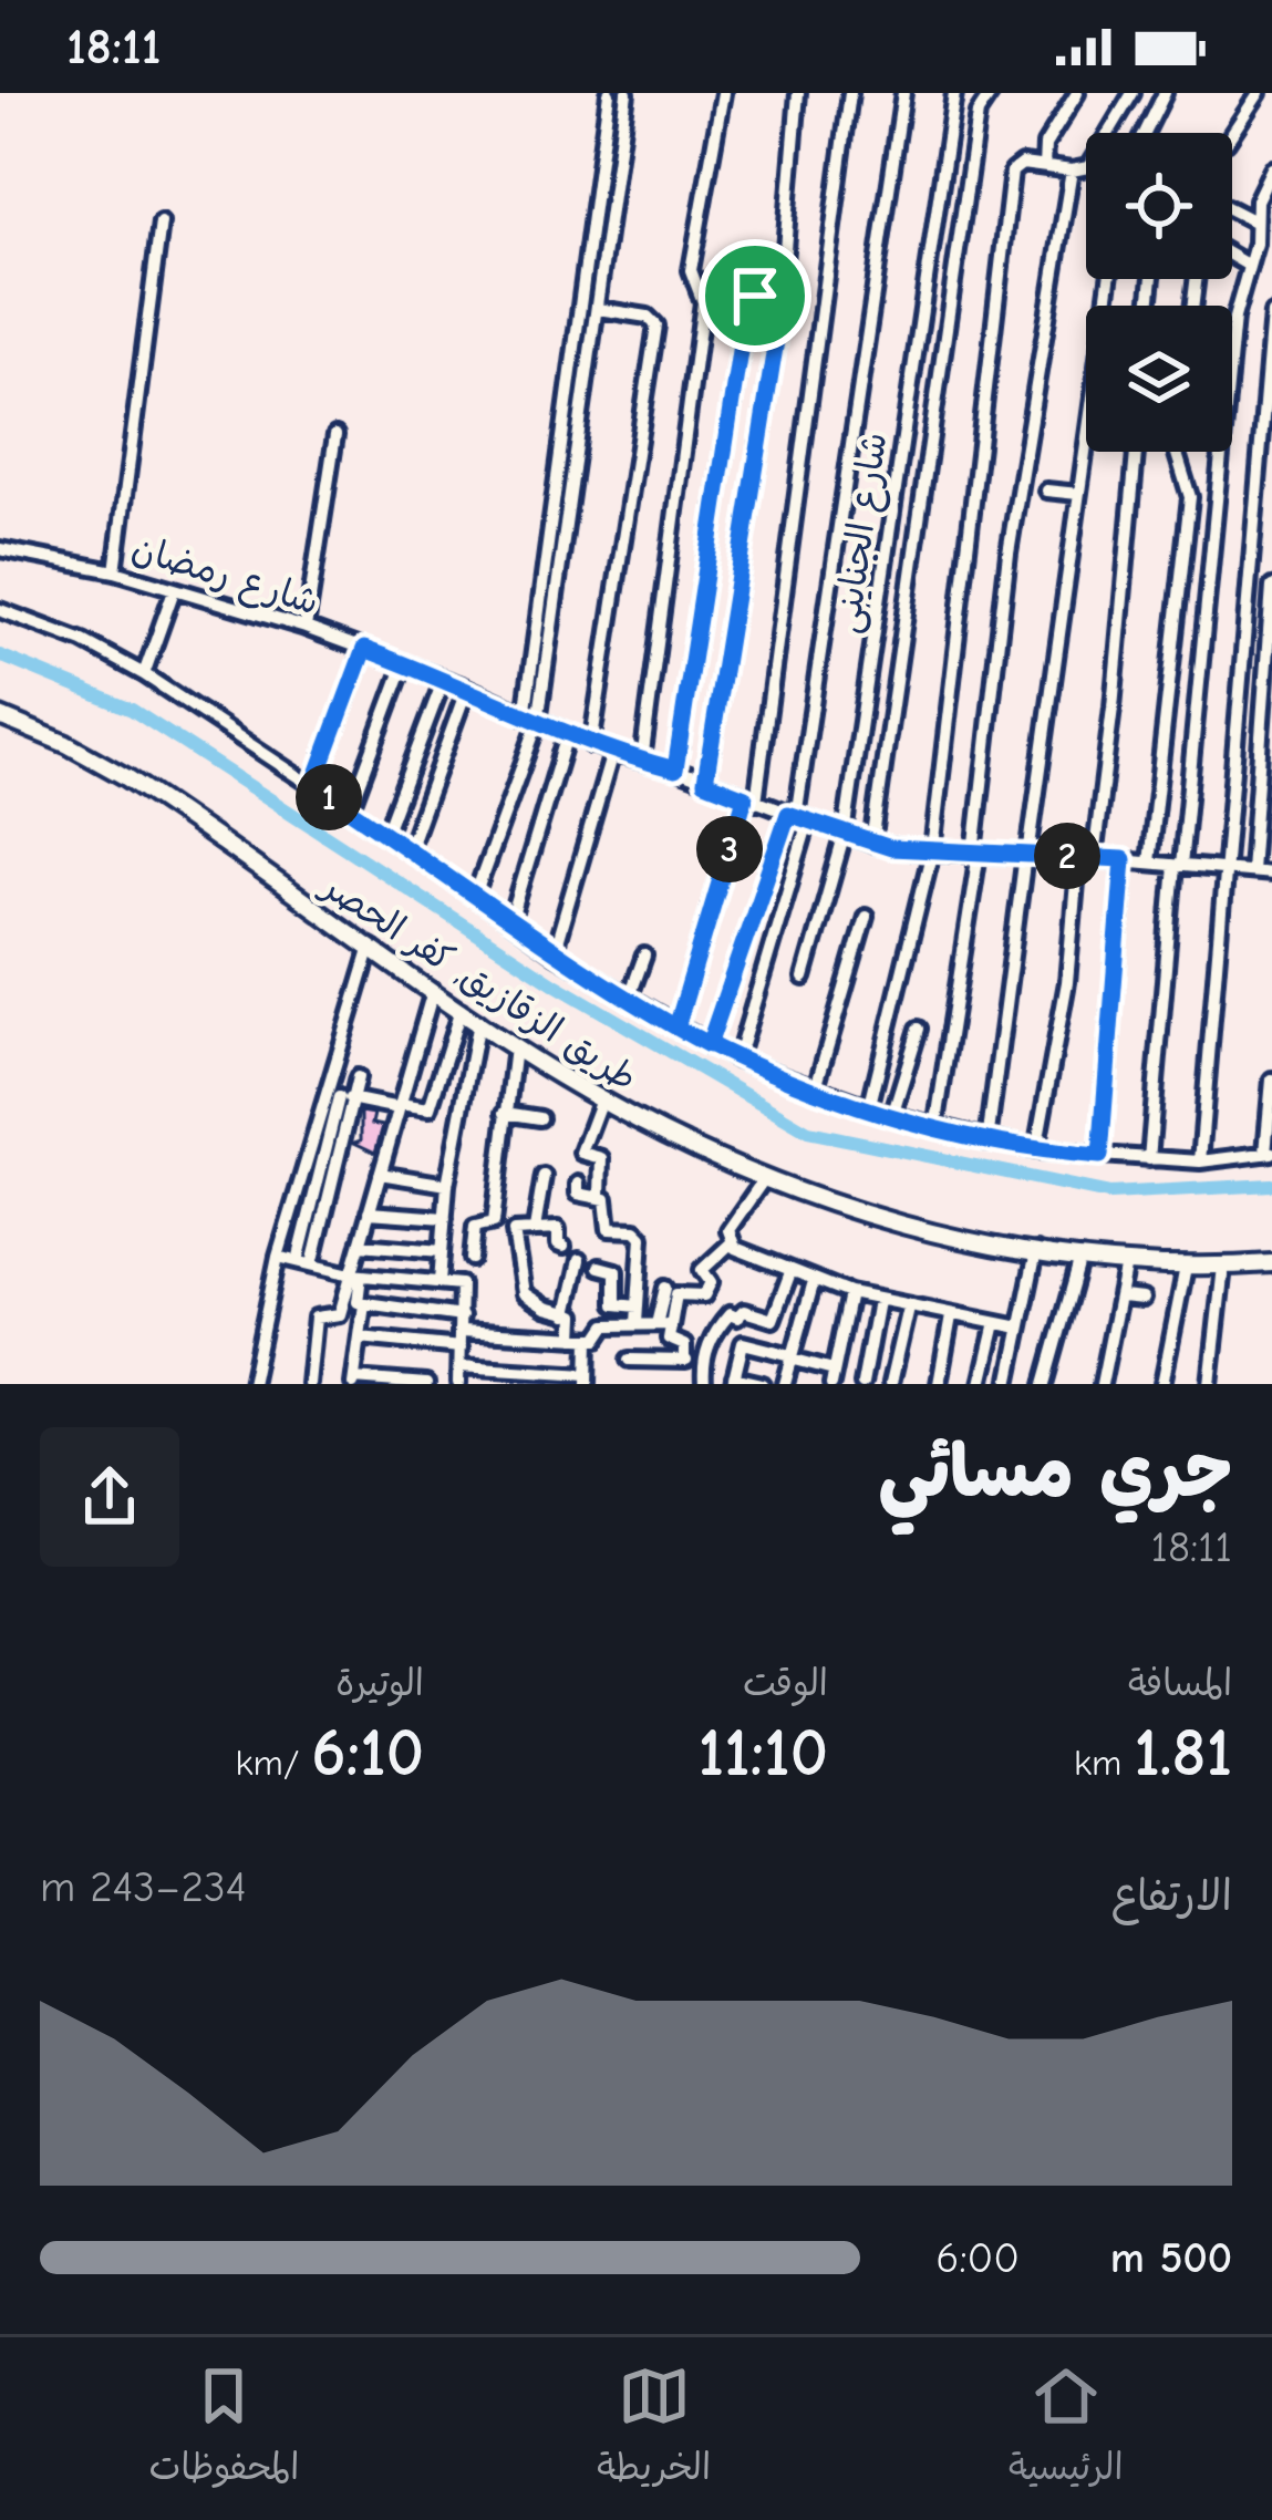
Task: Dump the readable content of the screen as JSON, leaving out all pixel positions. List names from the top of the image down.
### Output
{
  "streets": {
    "main road": ["طريق الزقازيق, كفر الحصر"],
    "street": ["شارع الجناينى", "شارع رمضان"]
  },
  "crossings": [
    ["شارع الجناينى", "شارع رمضان"]
  ],
  "page": {
    "status": "18:11",
    "pins": ["1", "3", "2"],
    "heading": ["جري مسائي", "18:11"],
    "stats": [
      ["المسافة", "1.81 km"],
      ["الوقت", "11:10"],
      ["الوتيرة", "6:10 /km"]
    ],
    "chart": ["الارتفاع", "234–243 m"],
    "list": [
      {
        "name": "500 m",
        "note": "6:00"
      }
    ],
    "tabs": ["الرئيسية", "الخريطة", "المحفوظات"]
  }
}
